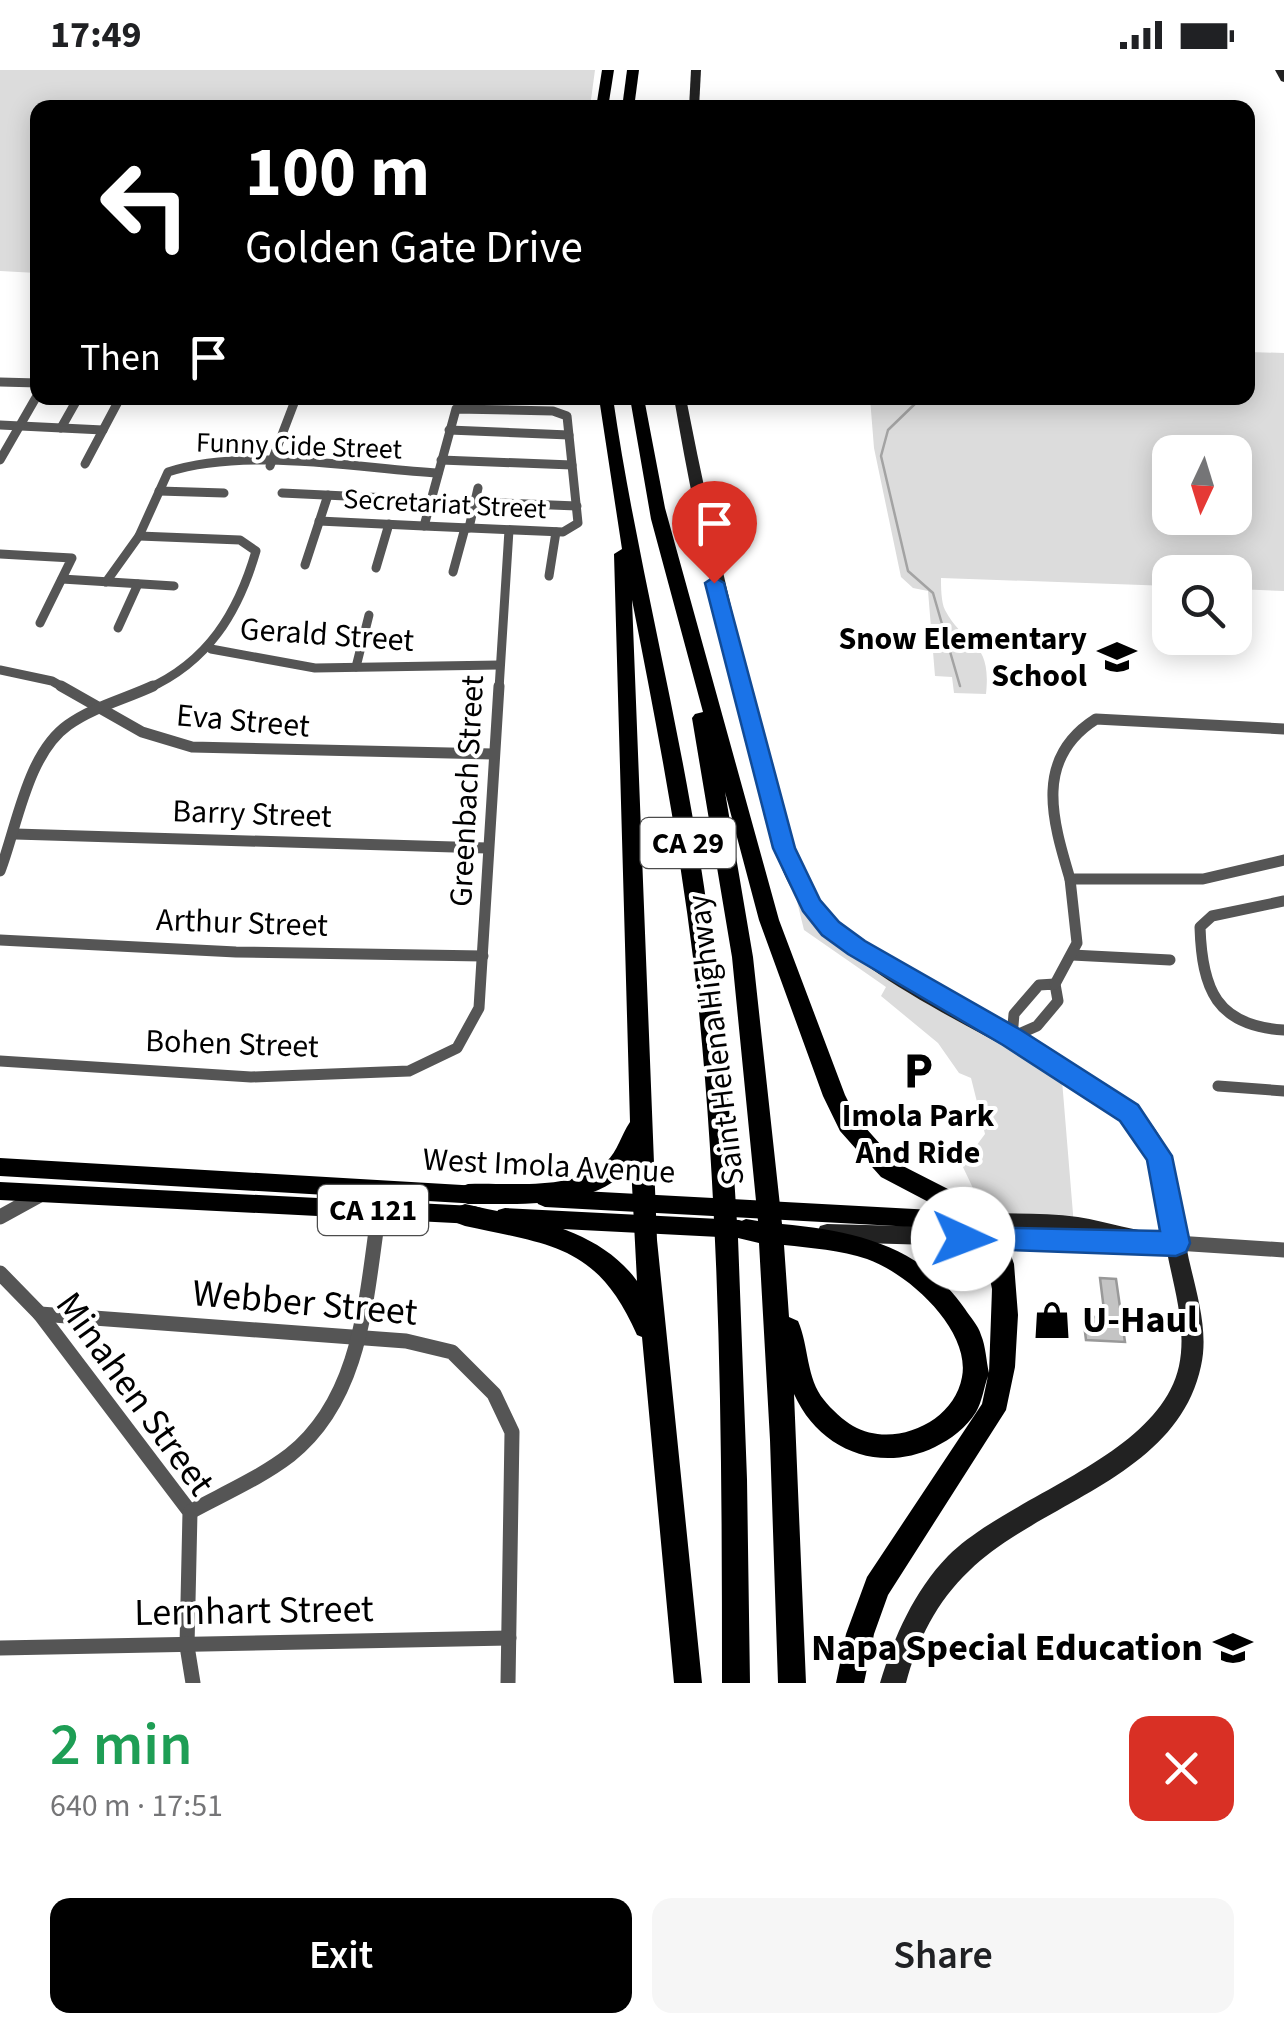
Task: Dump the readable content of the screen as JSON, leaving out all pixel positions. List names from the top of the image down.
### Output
{
  "streets": {
    "highway": ["CA 29", "Saint Helena Highway", "CA 121"],
    "main road": ["West Imola Avenue"],
    "street": [
      "Funny Cide Street",
      "Secretariat Street",
      "Gerald Street",
      "Eva Street",
      "Greenbach Street",
      "Barry Street",
      "Arthur Street",
      "Bohen Street",
      "Webber Street",
      "Minahen Street",
      "Lernhart Street"
    ]
  },
  "crossings": [
    ["Secretariat Street", "Greenbach Street"],
    ["Gerald Street", "Greenbach Street"],
    ["Eva Street", "Greenbach Street"],
    ["Greenbach Street", "Barry Street"],
    ["Greenbach Street", "Arthur Street"],
    ["Greenbach Street", "Bohen Street"],
    ["Saint Helena Highway", "West Imola Avenue"],
    ["Saint Helena Highway", "CA 121"],
    ["West Imola Avenue", "CA 121"],
    ["Webber Street", "Minahen Street"],
    ["Webber Street", "Lernhart Street"],
    ["Minahen Street", "Lernhart Street"]
  ],
  "places": {
    "school or university": ["Snow Elementary School", "Napa Special Education"],
    "parking": ["Imola Park And Ride"],
    "shop": ["U-Haul"]
  },
  "north": "bottom",
  "page": {
    "status": "17:49",
    "turn": ["100 m", "Golden Gate Drive"],
    "then": "Then",
    "heading": ["2 min", "640 m · 17:51"],
    "buttons": ["Exit", "Share"]
  }
}
